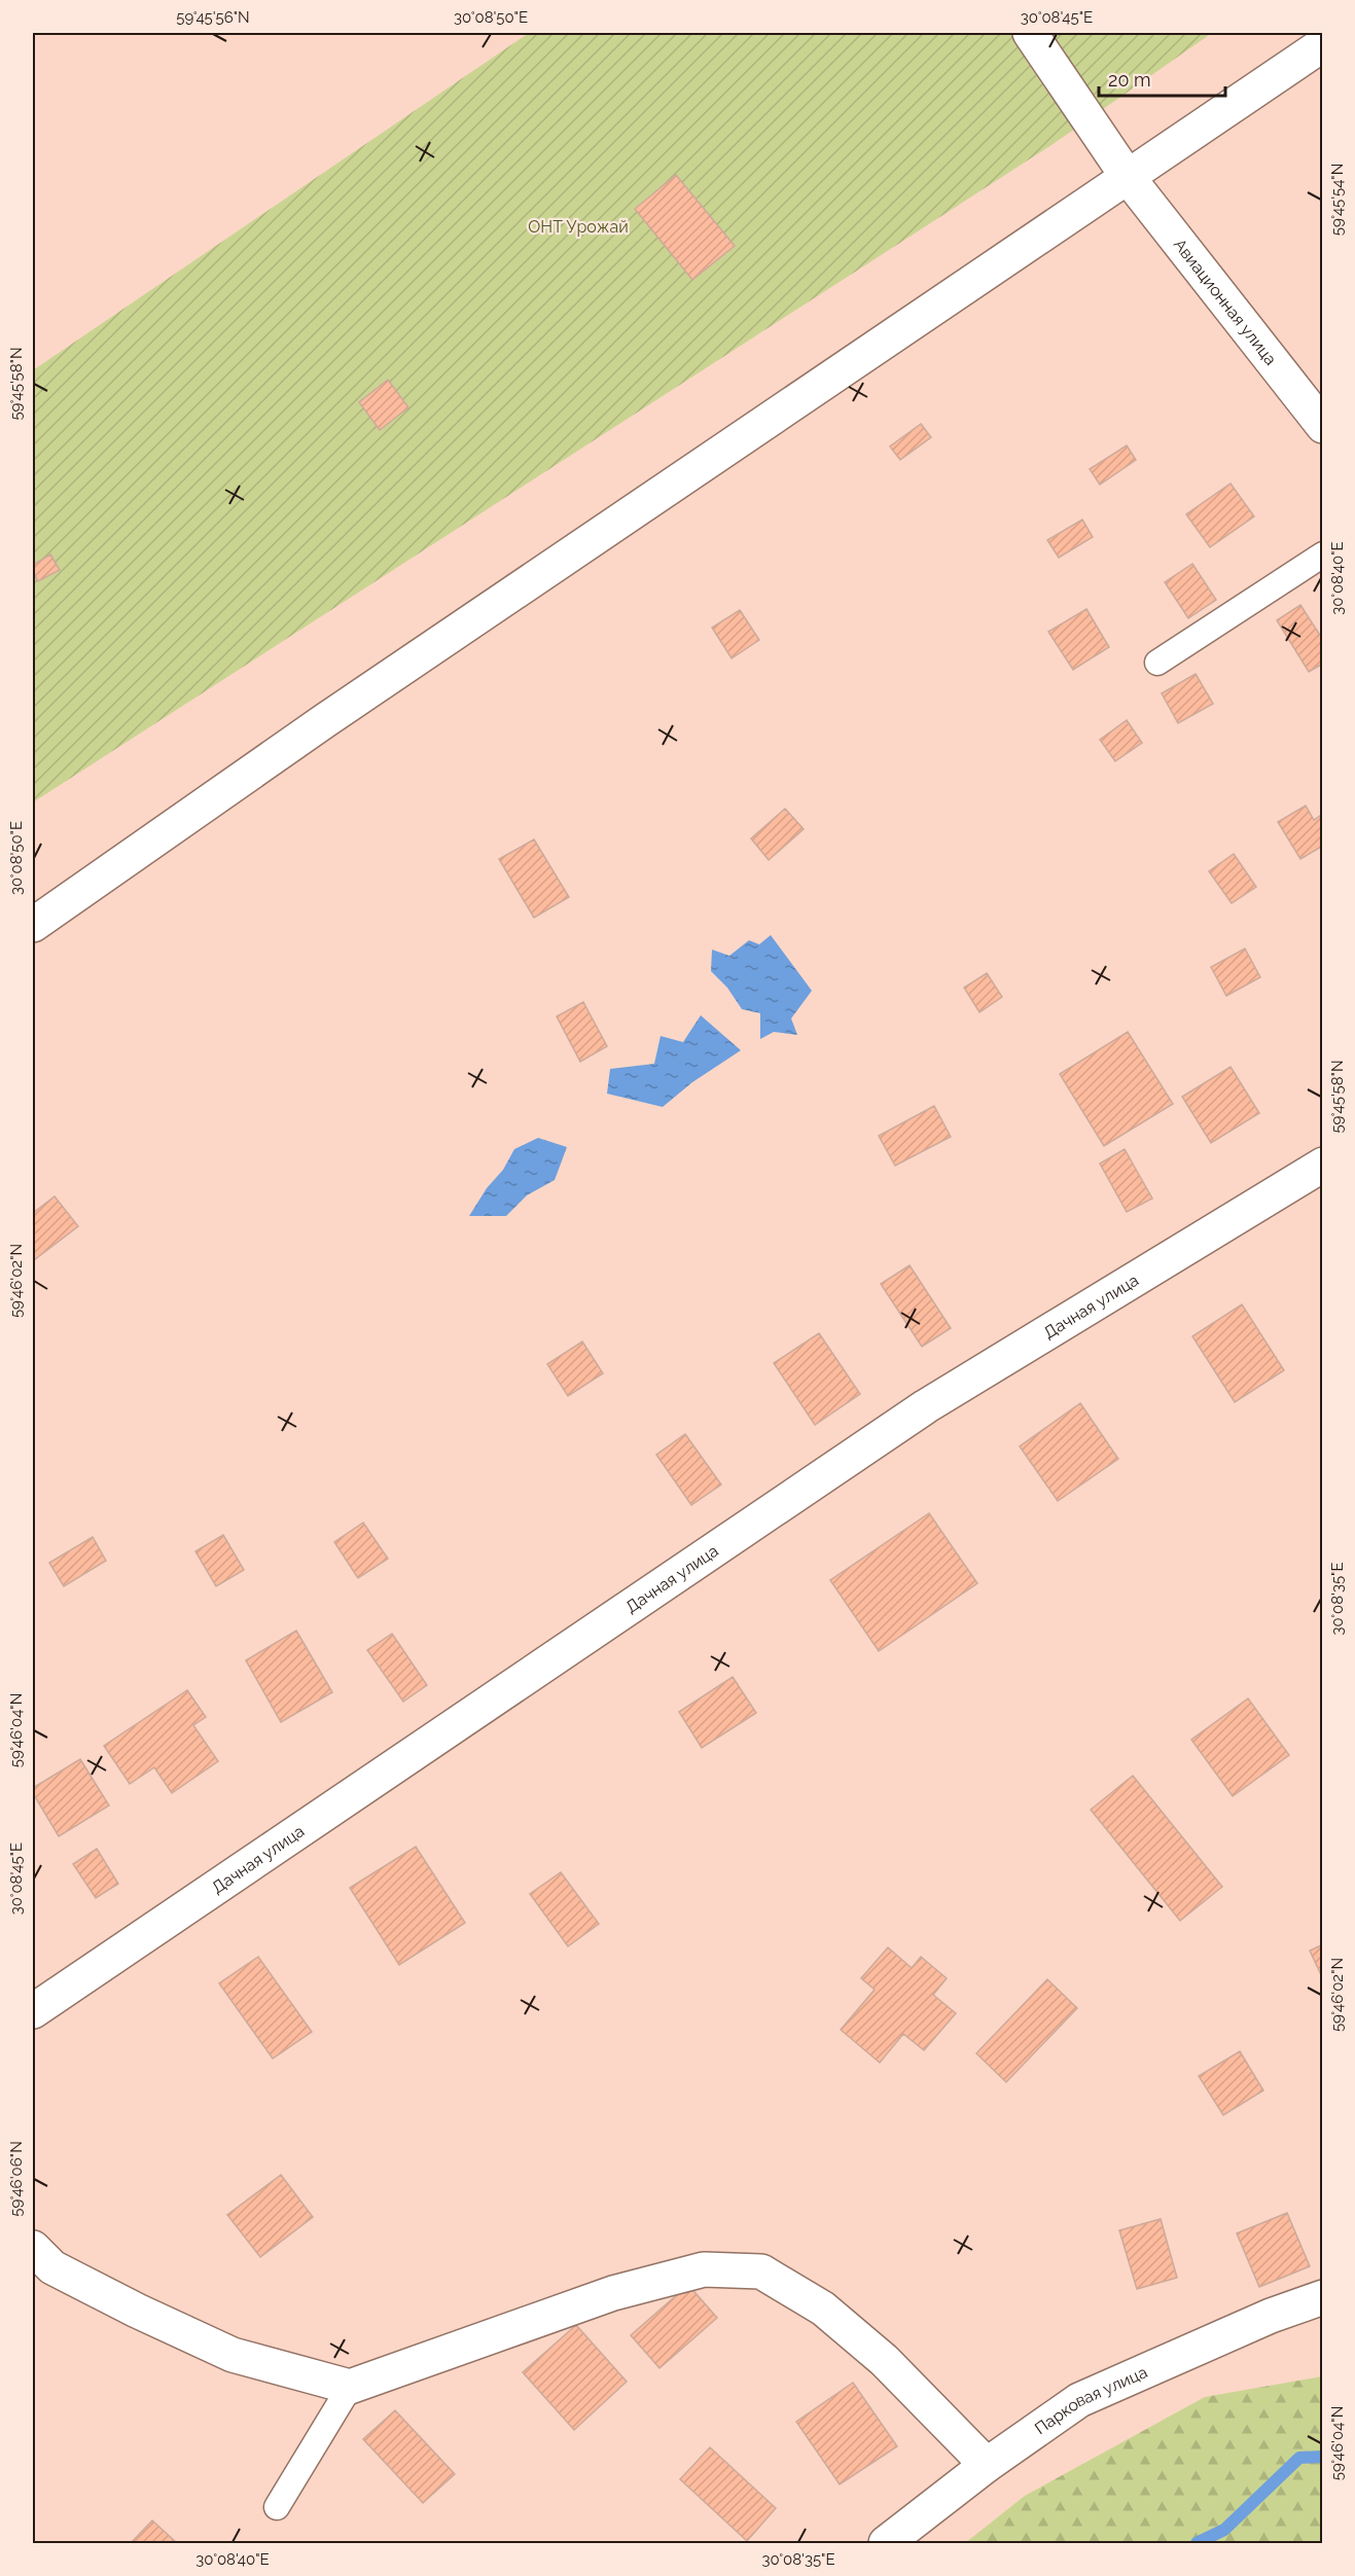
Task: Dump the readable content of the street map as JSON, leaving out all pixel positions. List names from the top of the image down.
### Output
{
  "streets": {
    "street": ["Авиационная улица", "Дачная улица", "Парковая улица"]
  },
  "parks": ["ОНТ Урожай"],
  "scale_bar": "20 m",
  "coordinates": [
    "59°45'56\"N",
    "30°08'50\"E",
    "30°08'45\"E",
    "59°45'54\"N",
    "59°45'58\"N",
    "30°08'40\"E",
    "59°46'02\"N",
    "30°08'35\"E",
    "59°46'04\"N",
    "59°46'06\"N"
  ]
}
